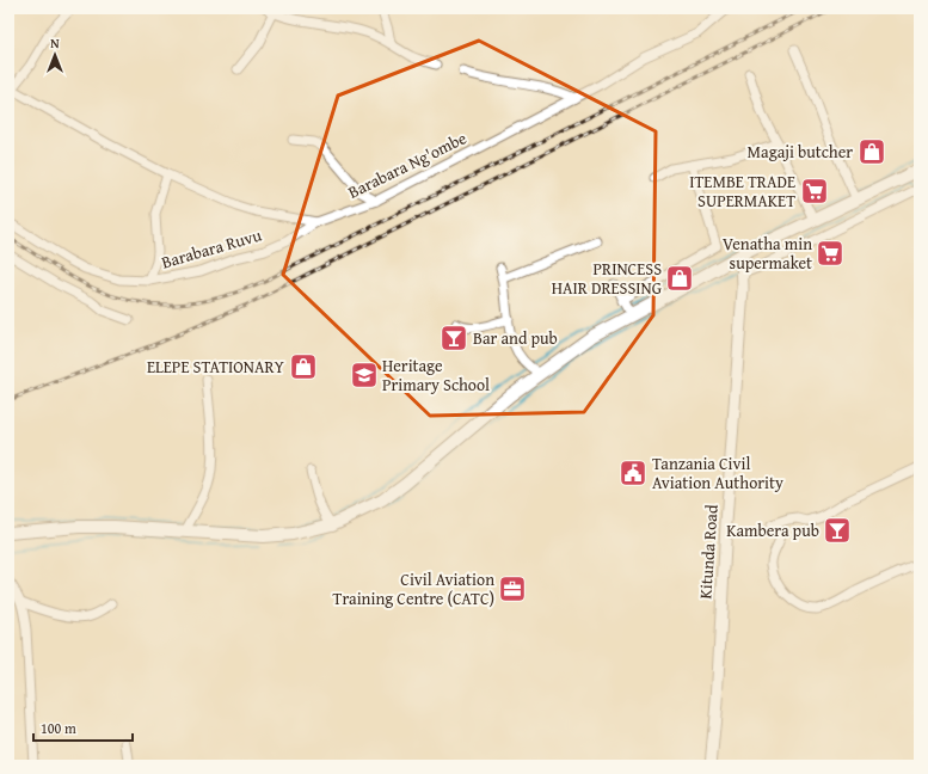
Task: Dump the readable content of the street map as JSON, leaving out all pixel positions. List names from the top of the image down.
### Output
{
  "streets": {
    "street": ["Barabara Ng'ombe", "Barabara Ruvu", "Kitunda Road"]
  },
  "crossings": [
    ["Barabara Ng'ombe", "Barabara Ruvu"]
  ],
  "places": {
    "shop": ["Magaji butcher", "PRINCESS HAIR DRESSING", "ELEPE STATIONARY"],
    "supermarket": ["ITEMBE TRADE SUPERMAKET", "Venatha min supermaket"],
    "bar": ["Bar and pub", "Kambera pub"],
    "school or university": ["Heritage Primary School"],
    "public building": ["Tanzania Civil Aviation Authority"],
    "office": ["Civil Aviation Training Centre (CATC)"]
  },
  "scale_bar": "100 m",
  "north": "top"
}
